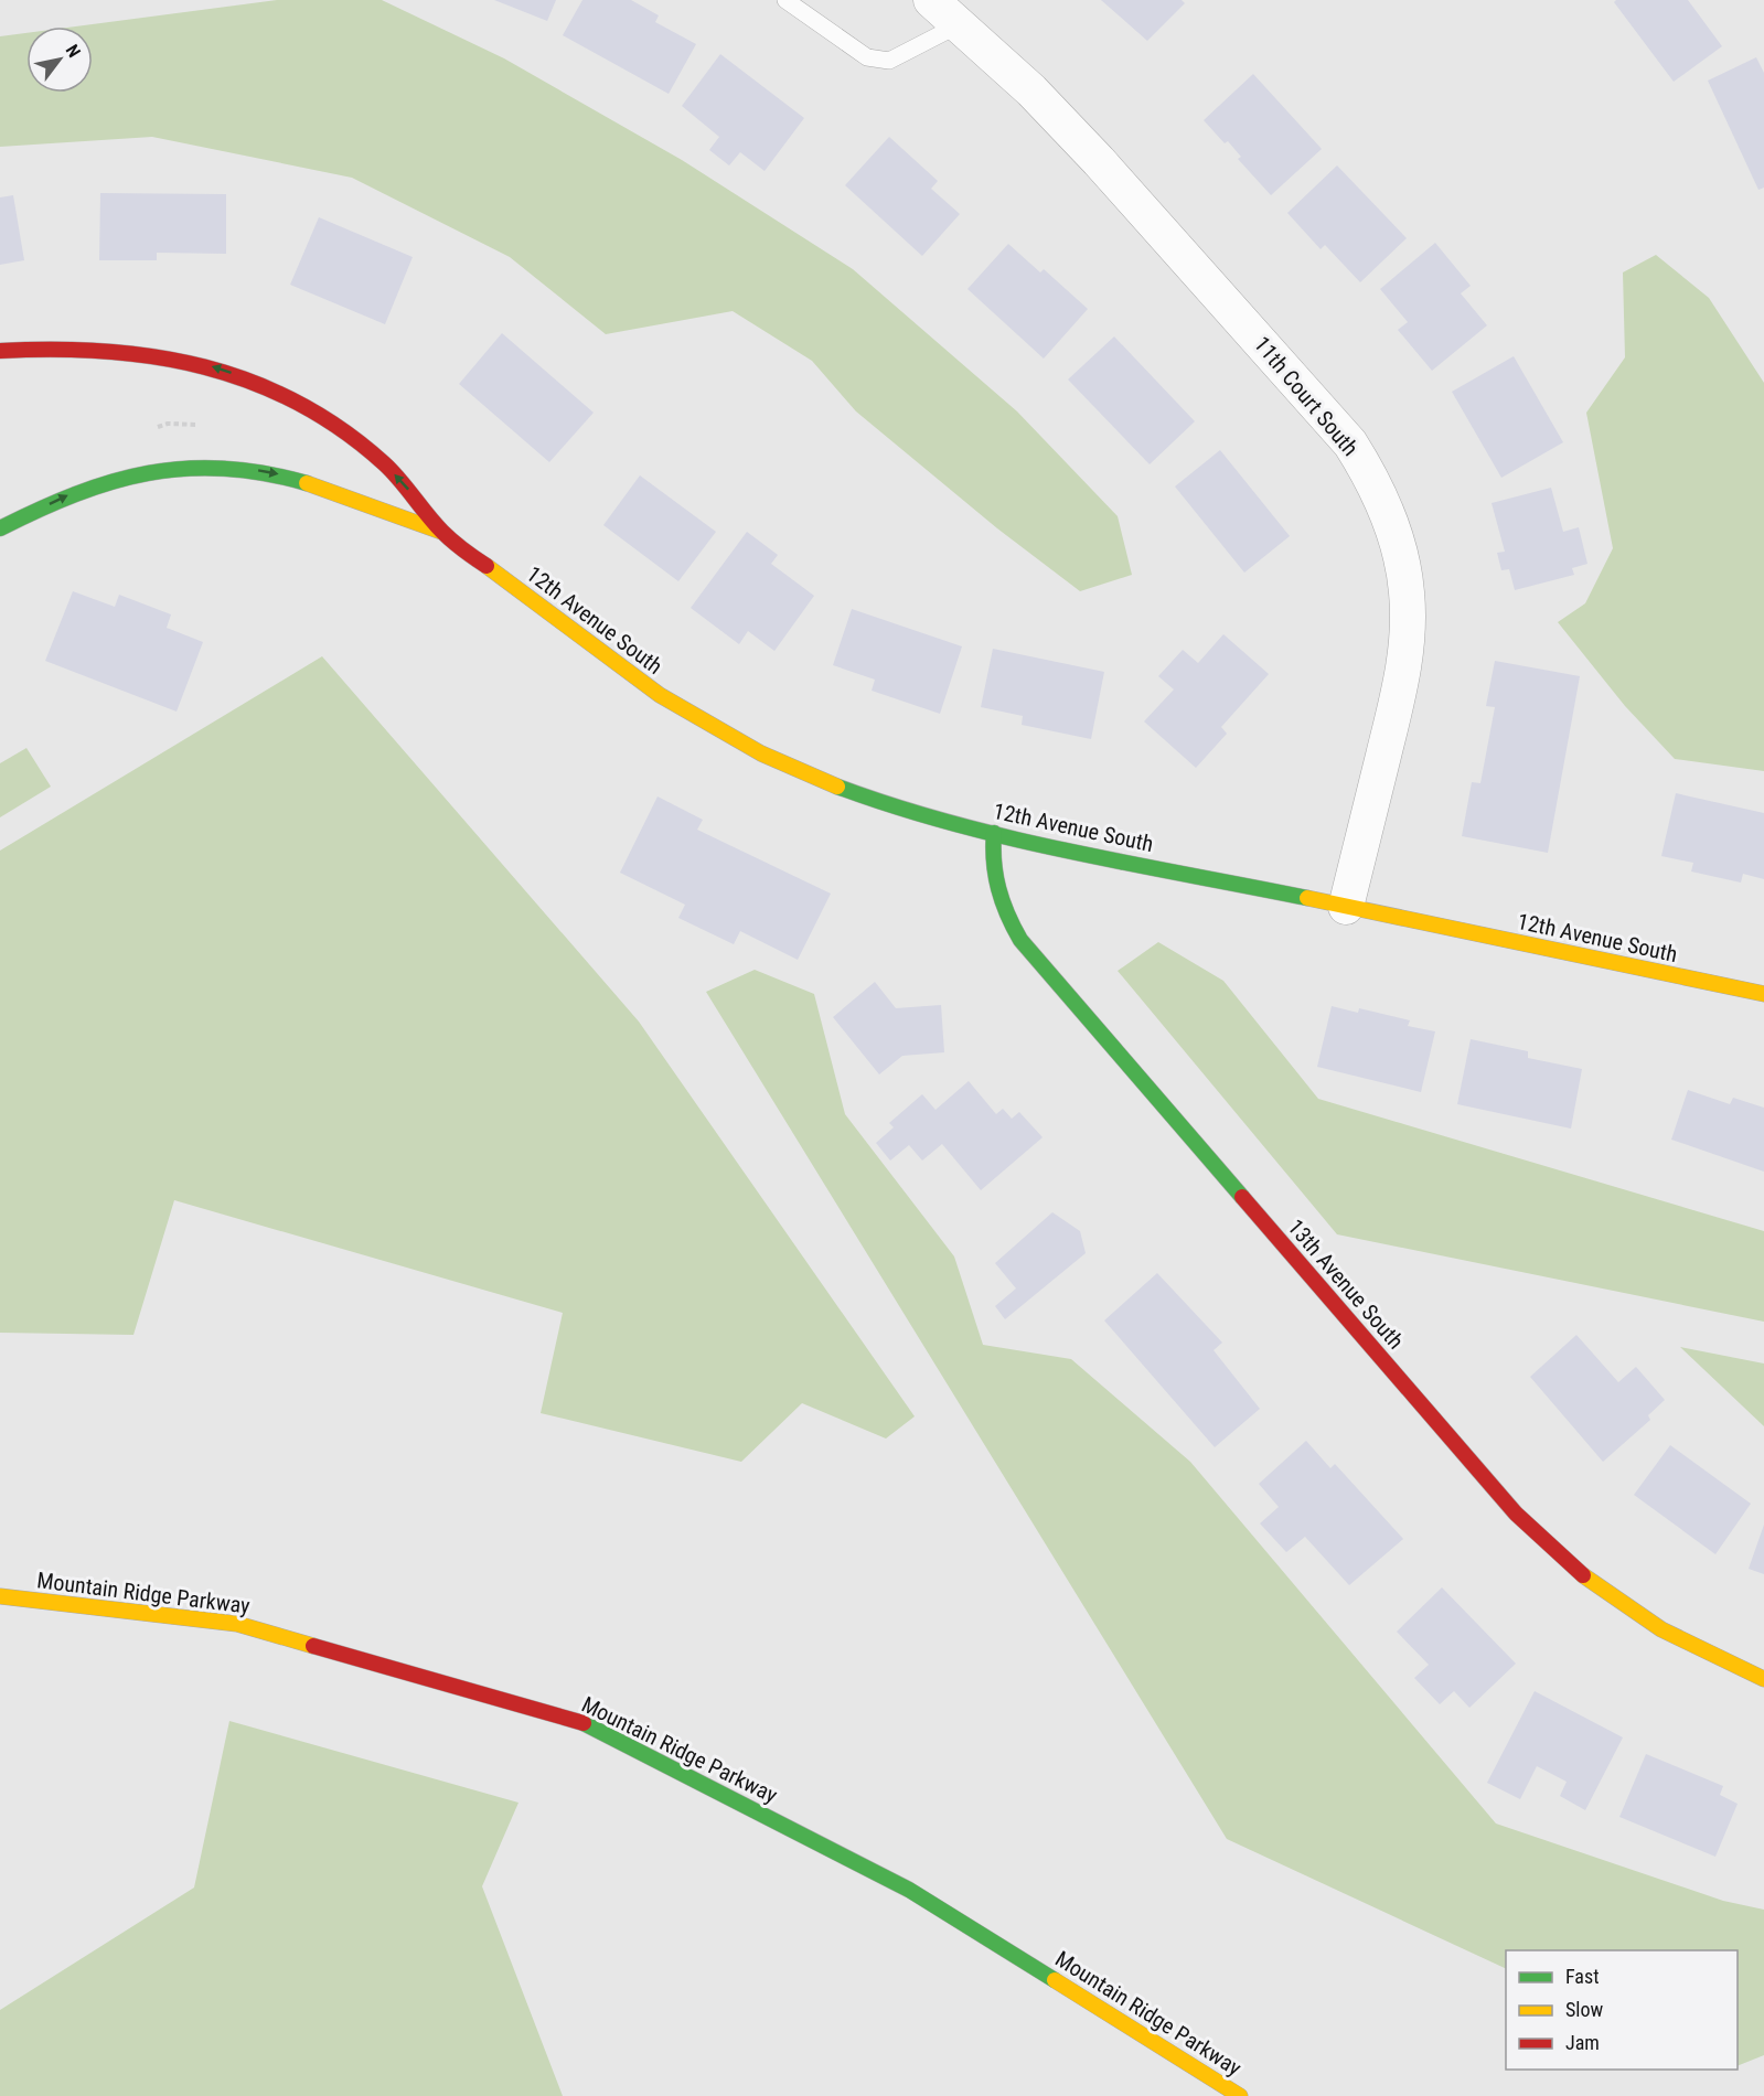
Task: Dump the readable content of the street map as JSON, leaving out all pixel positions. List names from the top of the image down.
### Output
{
  "streets": {
    "street": [
      "11th Court South",
      "12th Avenue South",
      "13th Avenue South",
      "Mountain Ridge Parkway"
    ]
  },
  "crossings": [
    ["11th Court South", "12th Avenue South"],
    ["12th Avenue South", "13th Avenue South"]
  ],
  "legend": ["Fast", "Slow", "Jam"],
  "north": "top right"
}
